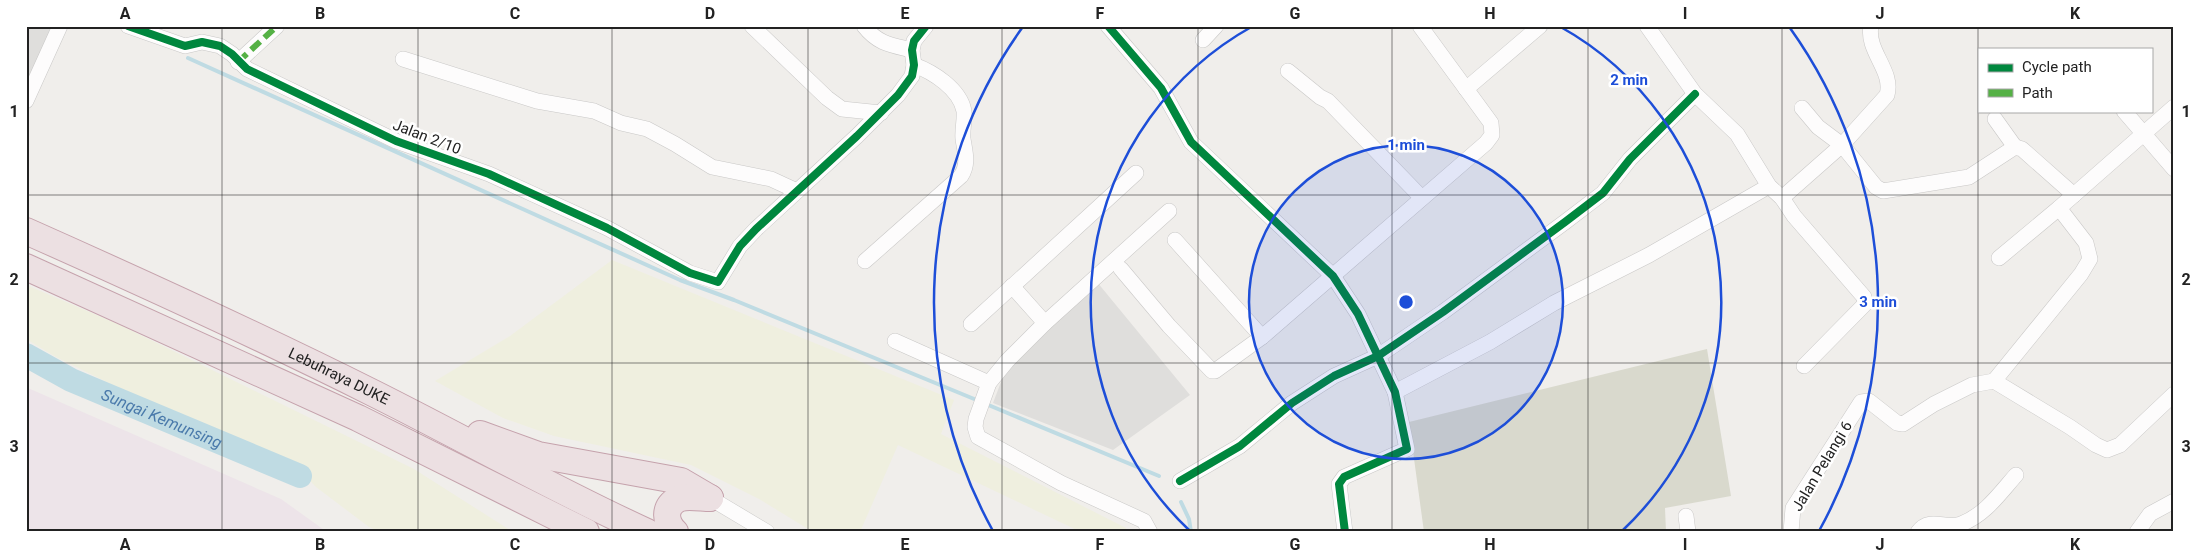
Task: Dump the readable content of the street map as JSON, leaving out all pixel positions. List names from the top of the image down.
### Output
{
  "streets": {
    "highway": ["Lebuhraya DUKE"],
    "street": ["Jalan 2/10", "Jalan Pelangi 6"]
  },
  "water": ["Sungai Kemunsing"],
  "legend": ["Cycle path", "Path"],
  "grid": {
    "columns": [
      "A",
      "B",
      "C",
      "D",
      "E",
      "F",
      "G",
      "H",
      "I",
      "J",
      "K"
    ],
    "rows": ["1", "2", "3"]
  },
  "rings": ["2 min", "1 min", "3 min"]
}
